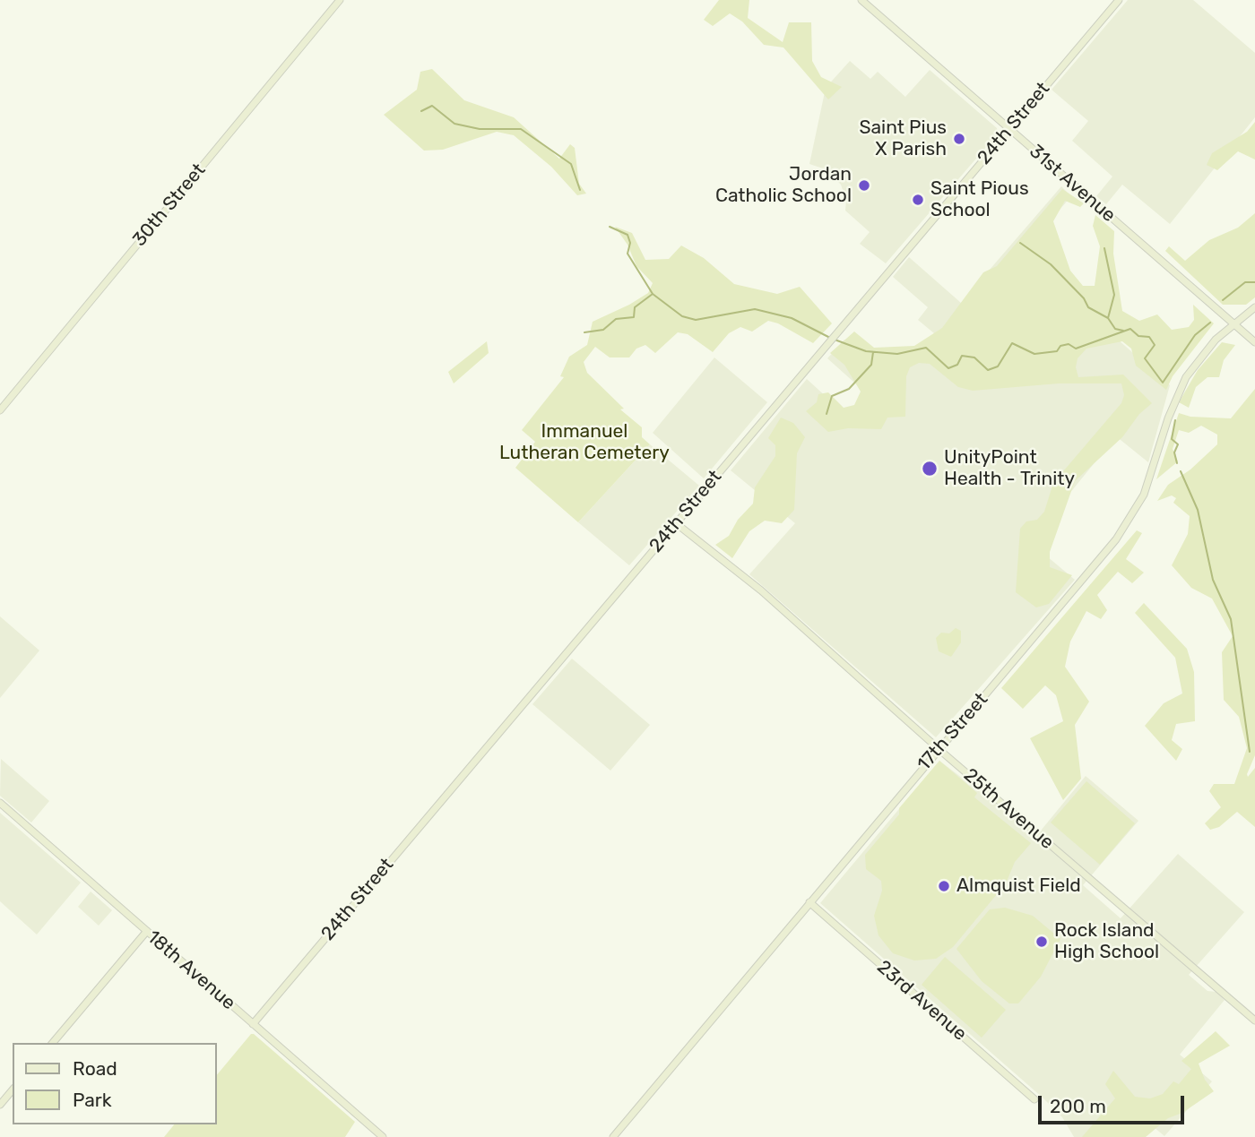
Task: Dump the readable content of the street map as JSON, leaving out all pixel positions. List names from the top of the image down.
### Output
{
  "streets": {
    "street": [
      "24th Street",
      "31st Avenue",
      "30th Street",
      "17th Street",
      "25th Avenue",
      "18th Avenue",
      "23rd Avenue"
    ]
  },
  "crossings": [
    ["24th Street", "31st Avenue"],
    ["24th Street", "25th Avenue"],
    ["24th Street", "18th Avenue"],
    ["31st Avenue", "17th Street"],
    ["17th Street", "25th Avenue"],
    ["17th Street", "23rd Avenue"]
  ],
  "parks": ["Immanuel Lutheran Cemetery"],
  "places": [
    "Saint Pius X Parish",
    "Jordan Catholic School",
    "Saint Pious School",
    "UnityPoint Health - Trinity",
    "Almquist Field",
    "Rock Island High School"
  ],
  "legend": ["Road", "Park"],
  "scale_bar": "200 m"
}
